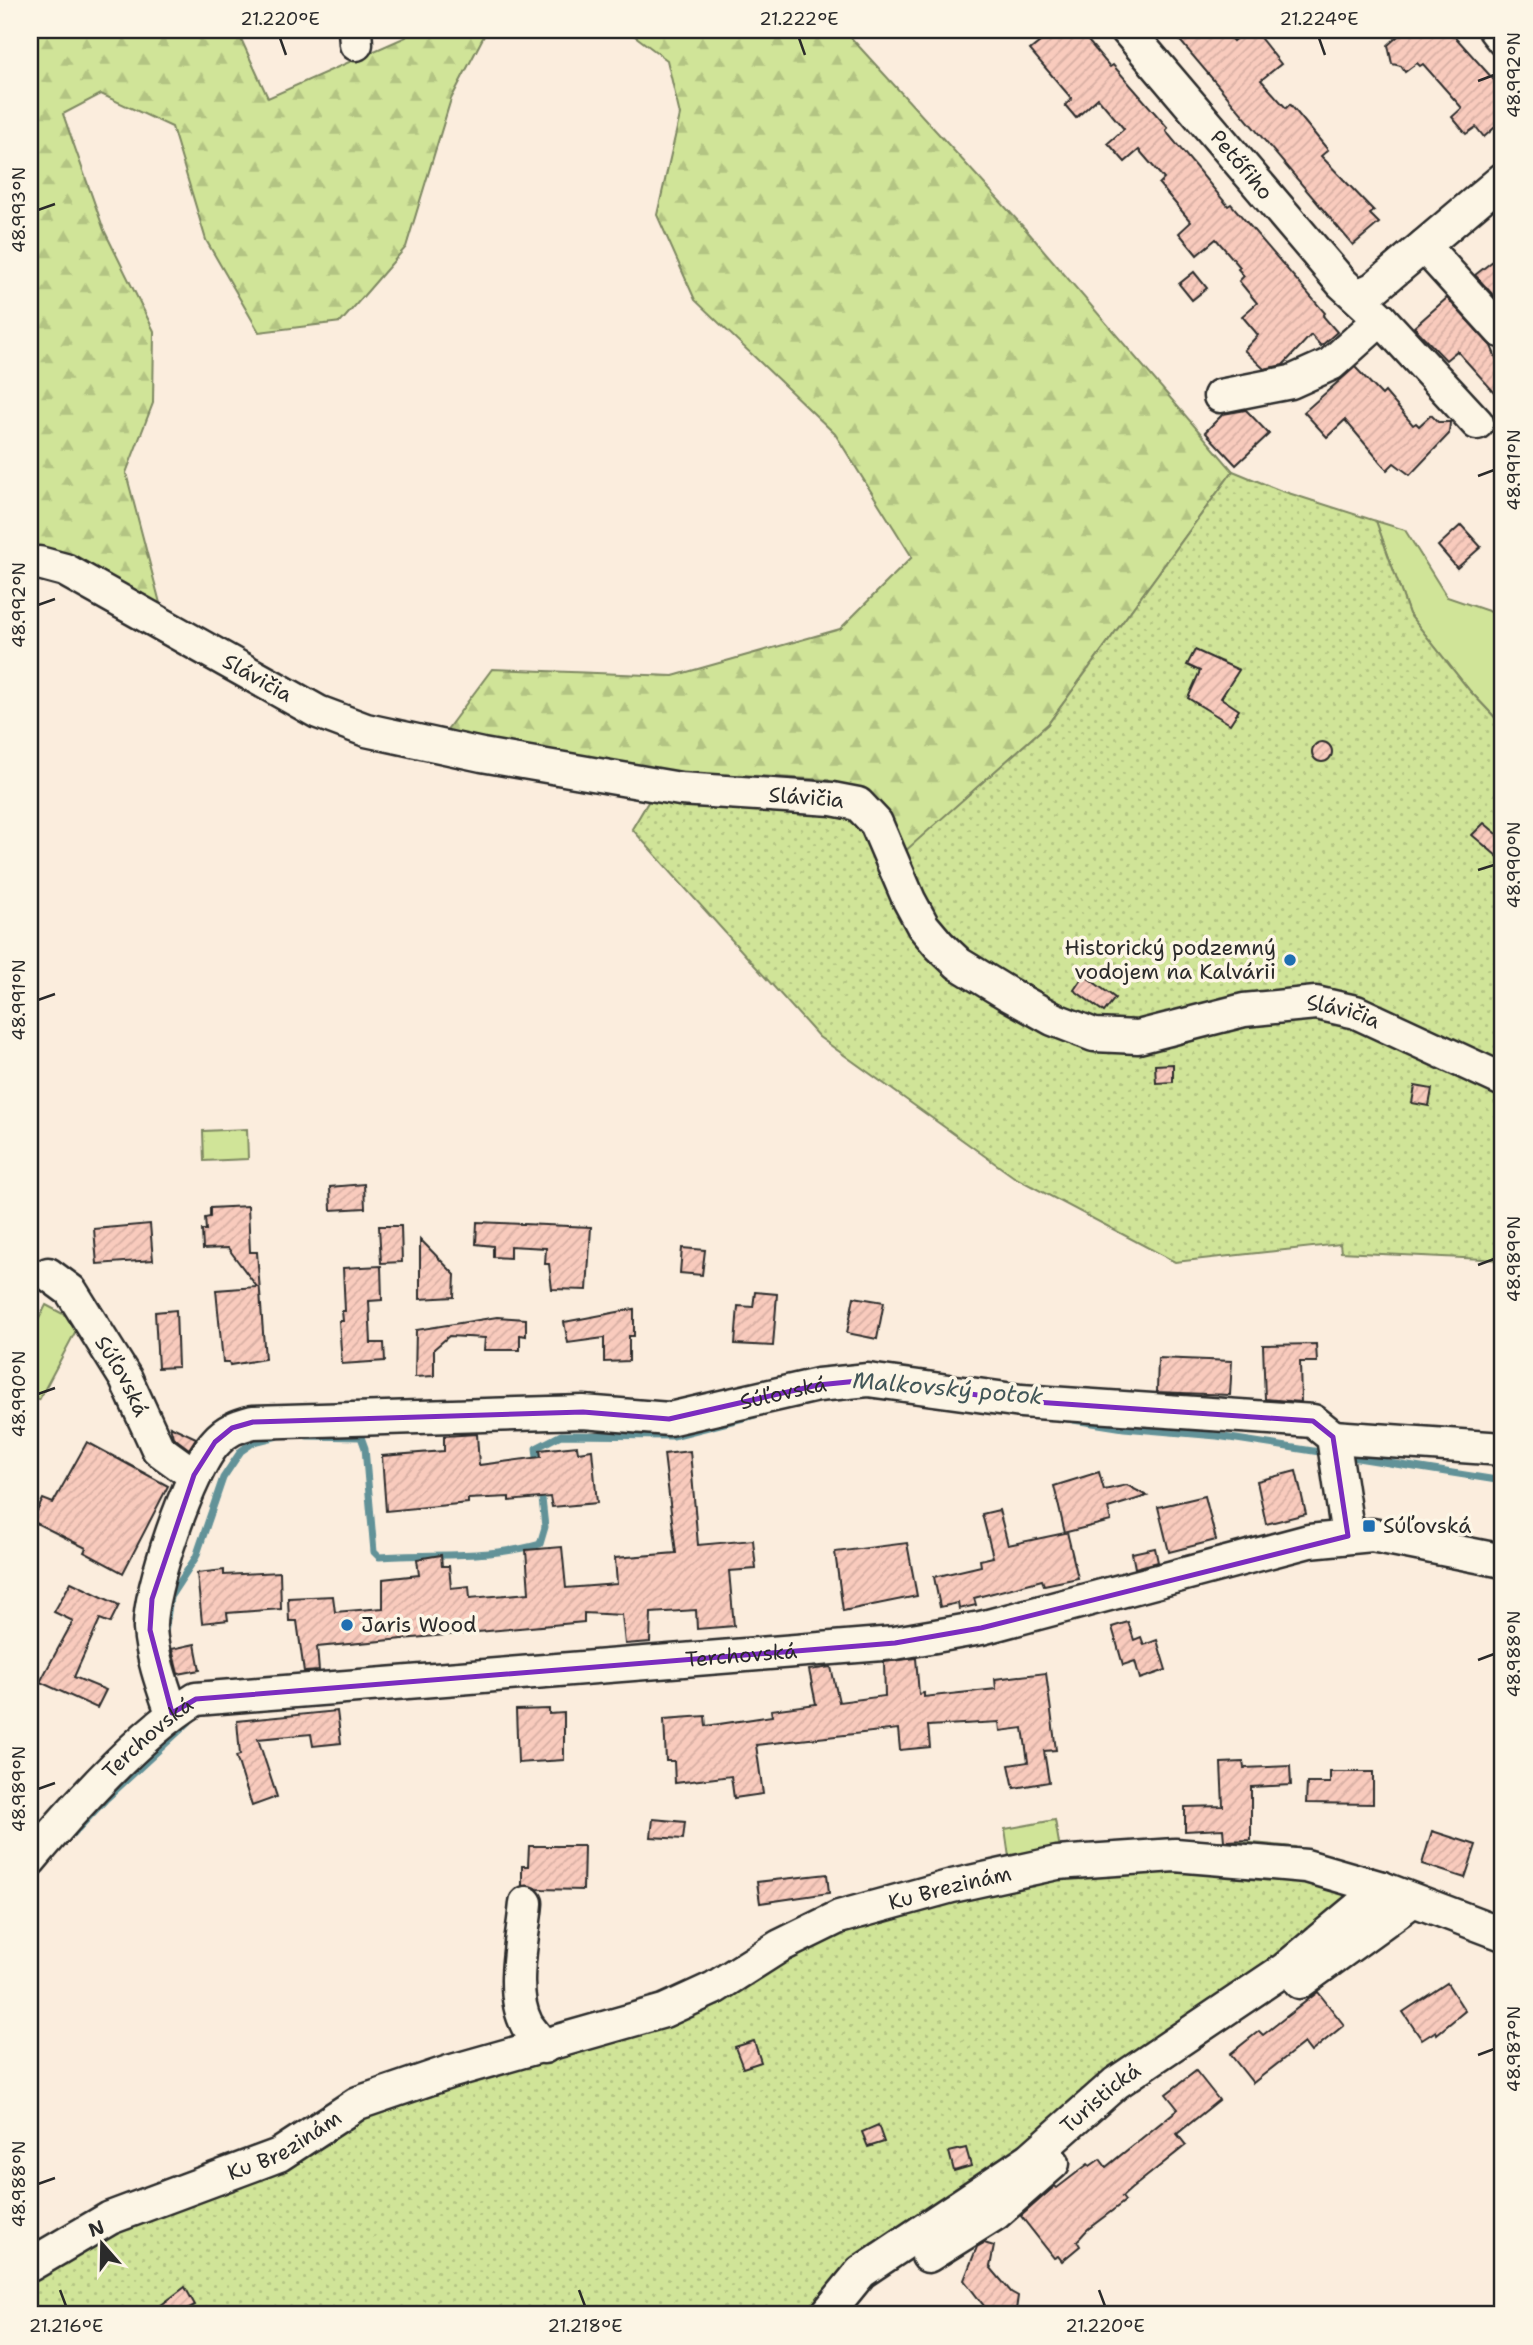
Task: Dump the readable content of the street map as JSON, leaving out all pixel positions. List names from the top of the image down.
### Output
{
  "streets": {
    "street": [
      "Petőfiho",
      "Slávičia",
      "Súľovská",
      "Terchovská",
      "Ku Brezinám",
      "Turistická"
    ]
  },
  "crossings": [
    ["Súľovská", "Terchovská"],
    ["Ku Brezinám", "Turistická"]
  ],
  "water": ["Malkovský potok"],
  "places": {
    "other": ["Historický podzemný vodojem na Kalvárii", "Jaris Wood"],
    "transit": ["Súľovská"]
  },
  "north": "top",
  "coordinates": [
    "21.220°E",
    "21.222°E",
    "21.224°E",
    "48.992°N",
    "48.993°N",
    "48.991°N",
    "48.990°N",
    "48.989°N",
    "48.988°N",
    "48.987°N",
    "21.216°E",
    "21.218°E"
  ]
}
